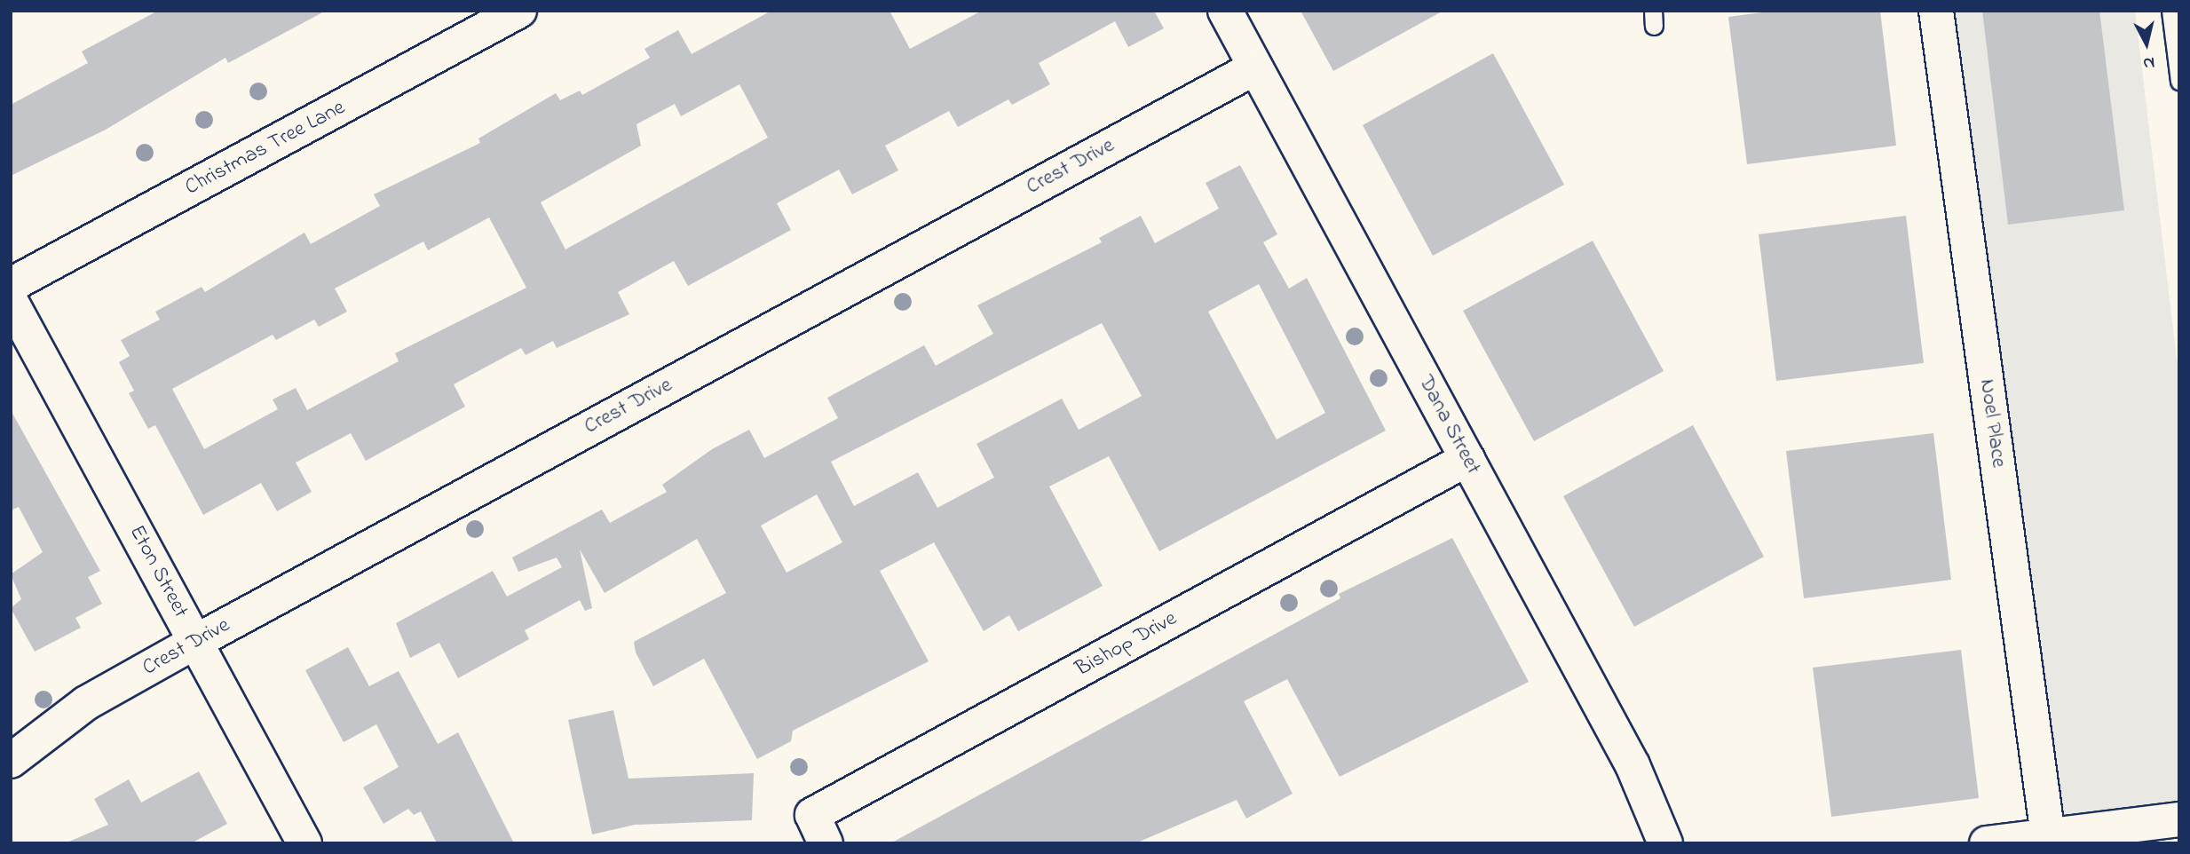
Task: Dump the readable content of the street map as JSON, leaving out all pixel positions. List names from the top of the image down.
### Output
{
  "streets": {
    "street": [
      "Christmas Tree Lane",
      "Crest Drive",
      "Noel Place",
      "Dana Street",
      "Eton Street",
      "Bishop Drive"
    ]
  },
  "crossings": [
    ["Crest Drive", "Dana Street"],
    ["Crest Drive", "Eton Street"],
    ["Dana Street", "Bishop Drive"]
  ],
  "north": "bottom"
}
